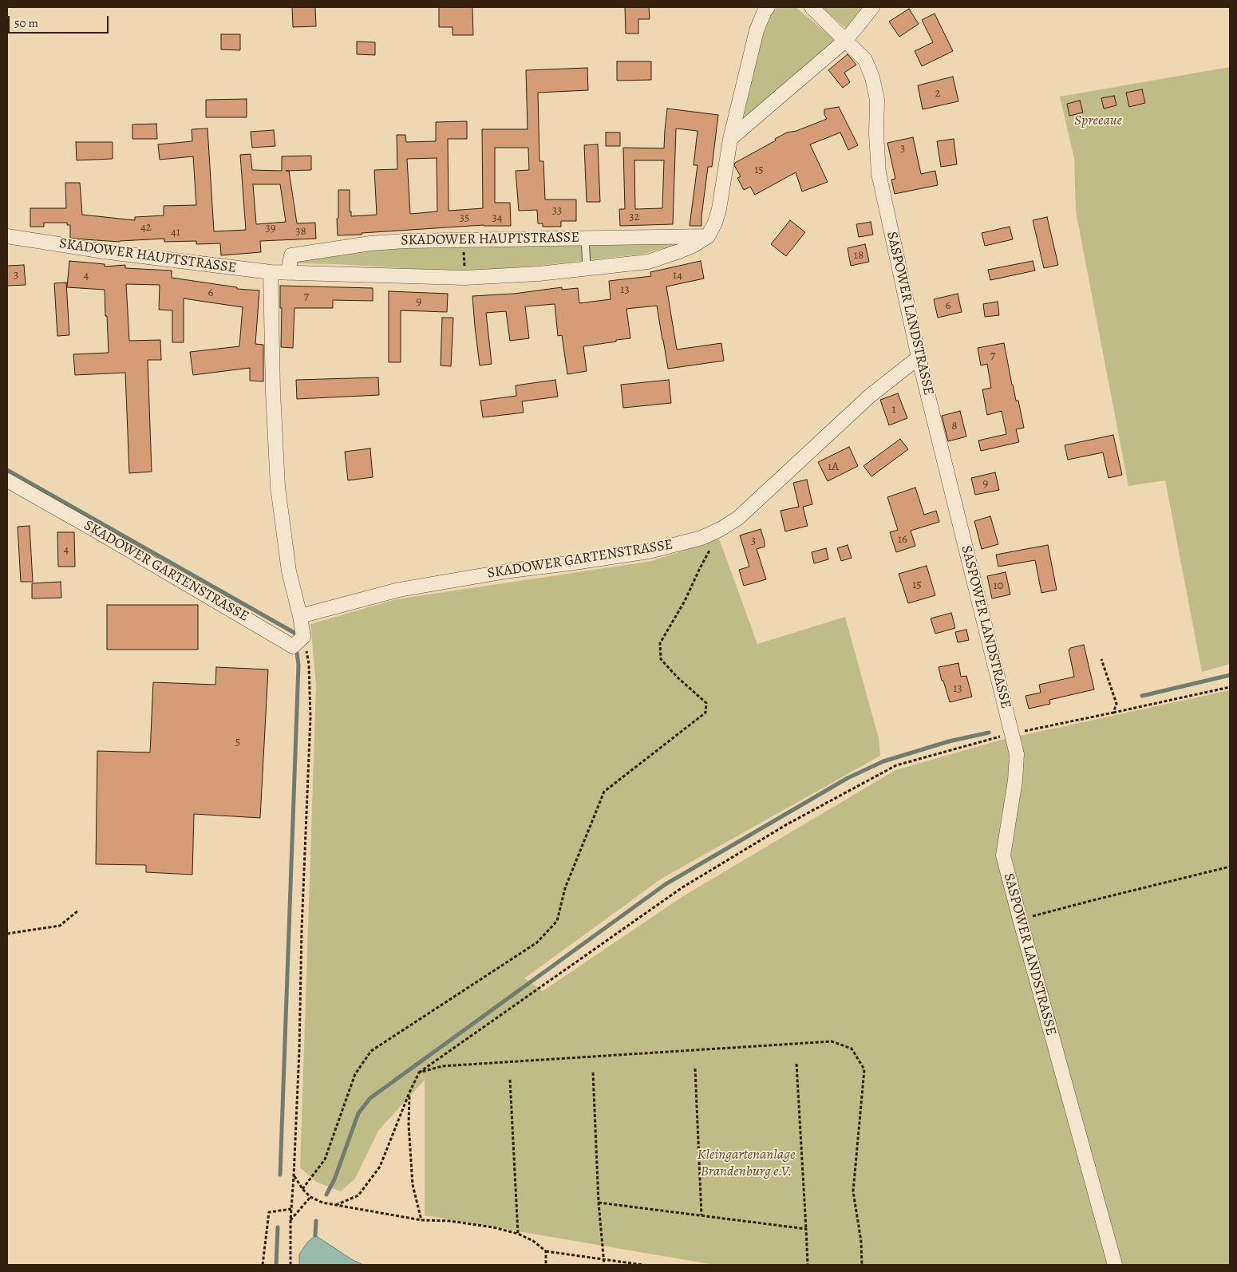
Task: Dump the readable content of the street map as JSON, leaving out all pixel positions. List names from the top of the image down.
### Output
{
  "streets": {
    "street": ["SKADOWER HAUPTSTRASSE", "SASPOWER LANDSTRASSE", "SKADOWER GARTENSTRASSE"]
  },
  "crossings": [
    ["SASPOWER LANDSTRASSE", "SKADOWER GARTENSTRASSE"]
  ],
  "parks": ["Spreeaue", "Kleingartenanlage Brandenburg e.V."],
  "house_numbers": [
    "2",
    "3",
    "15",
    "33",
    "32",
    "35",
    "34",
    "42",
    "39",
    "38",
    "41",
    "18",
    "3",
    "4",
    "14",
    "13",
    "6",
    "7",
    "9",
    "6",
    "7",
    "1",
    "8",
    "1A",
    "9",
    "16",
    "3",
    "4",
    "15",
    "10",
    "13",
    "5"
  ],
  "scale_bar": "50 m"
}
